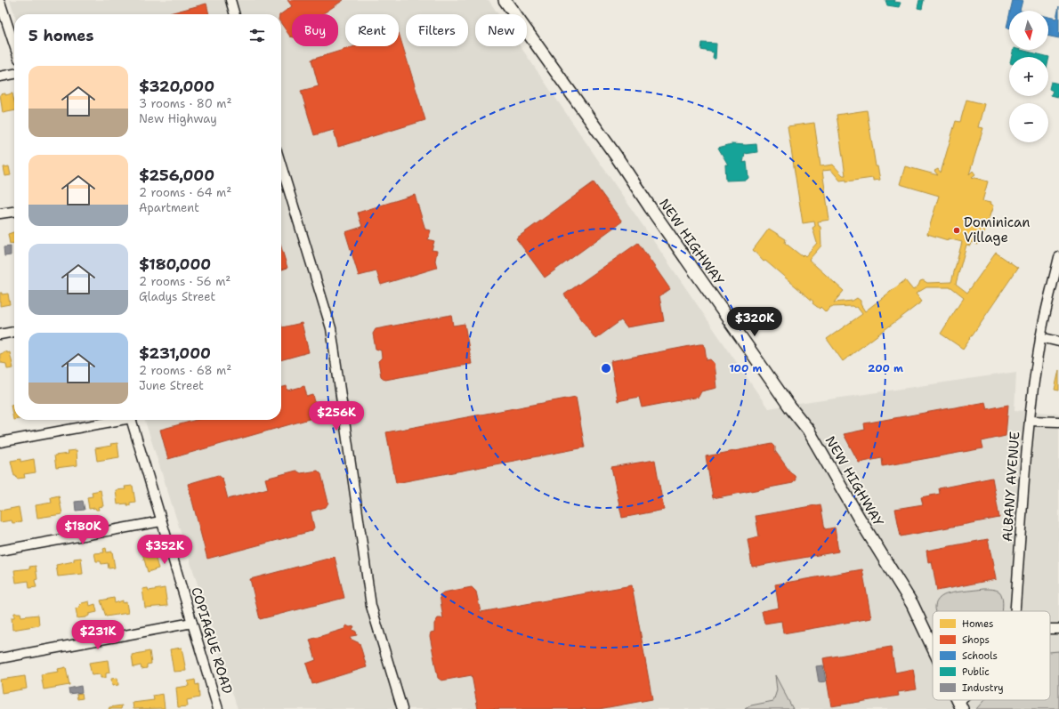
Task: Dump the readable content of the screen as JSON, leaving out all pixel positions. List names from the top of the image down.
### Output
{
  "streets": {
    "main road": ["NEW HIGHWAY"],
    "street": ["ALBANY AVENUE", "COPIAGUE ROAD"]
  },
  "places": ["Dominican Village"],
  "legend": [
    "Homes",
    "Shops",
    "Schools",
    "Public",
    "Industry"
  ],
  "north": "bottom",
  "page": {
    "map_buttons": ["+", "−"],
    "chip": [
      "Buy",
      "Rent",
      "Filters",
      "New"
    ],
    "heading": "5 homes",
    "list": [
      {
        "name": "$320,000",
        "note": "3 rooms · 80 m² · New Highway"
      },
      {
        "name": "$256,000",
        "note": "2 rooms · 64 m² · Apartment"
      },
      {
        "name": "$180,000",
        "note": "2 rooms · 56 m² · Gladys Street"
      },
      {
        "name": "$231,000",
        "note": "2 rooms · 68 m² · June Street"
      }
    ],
    "price": [
      "$320K",
      "$256K",
      "$180K",
      "$352K",
      "$231K"
    ]
  },
  "rings": ["100 m", "200 m"]
}
